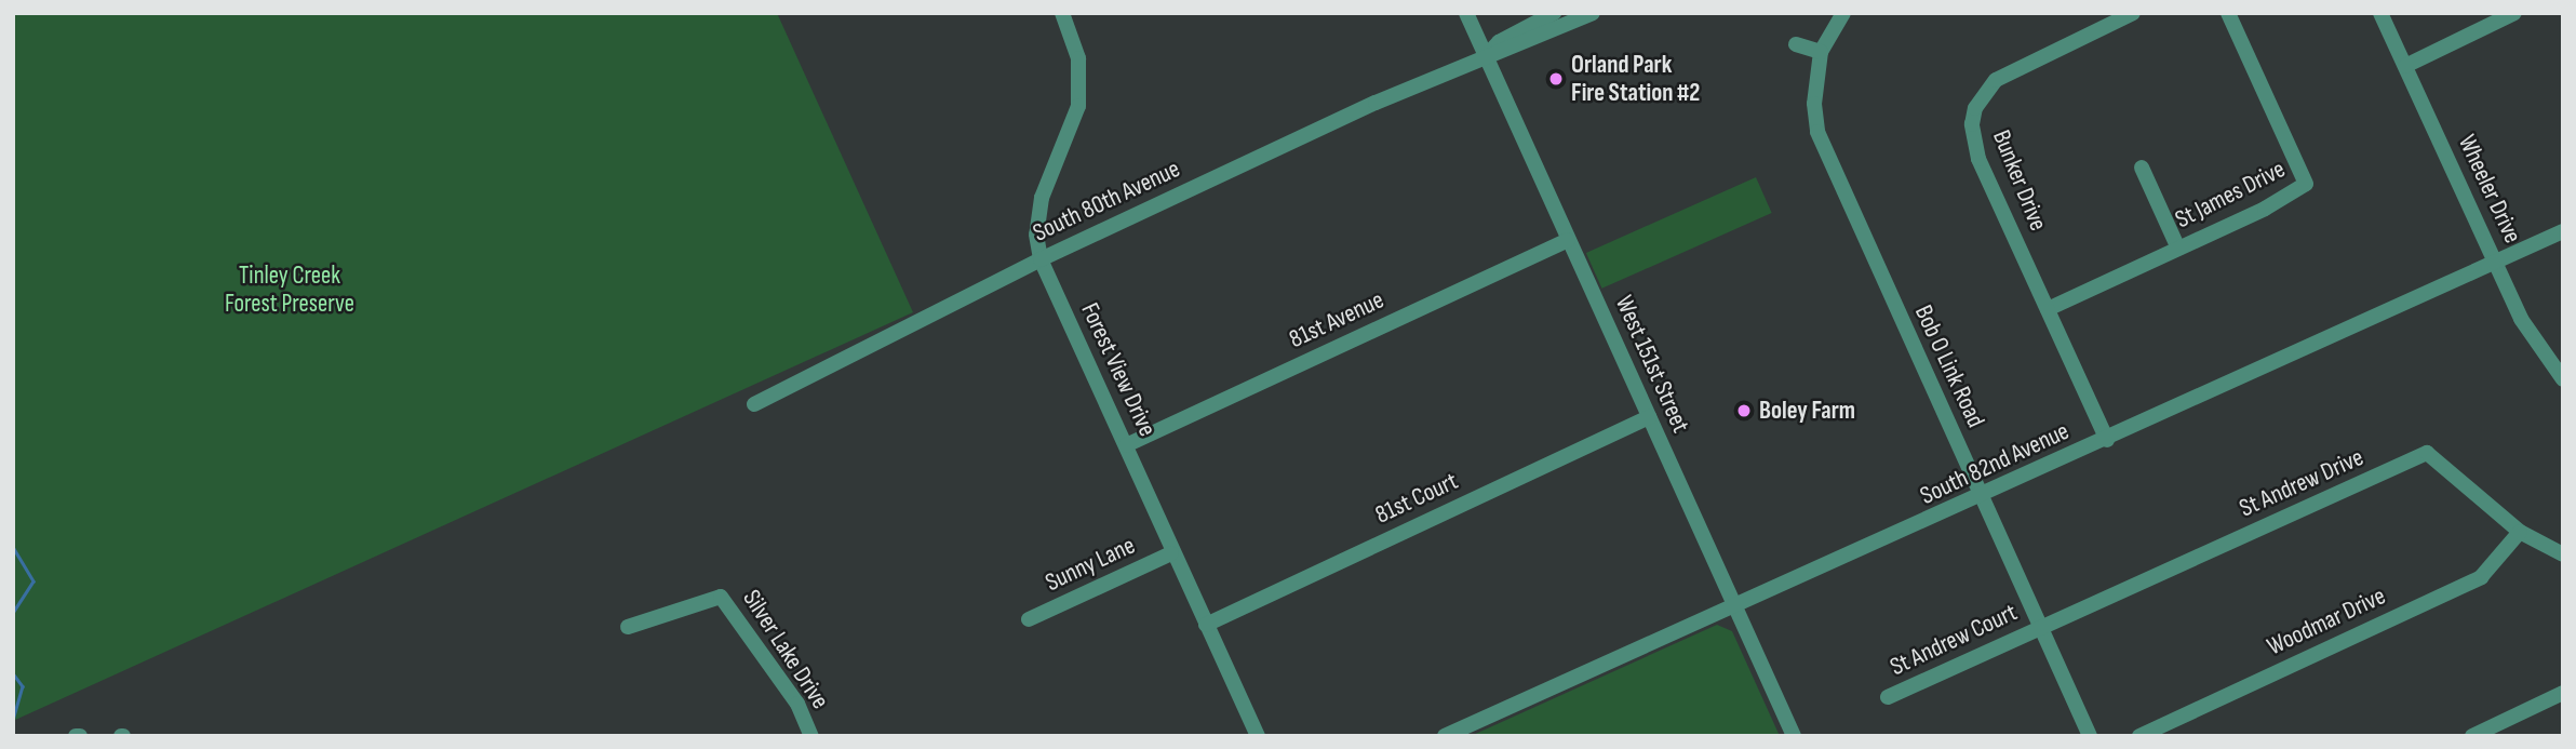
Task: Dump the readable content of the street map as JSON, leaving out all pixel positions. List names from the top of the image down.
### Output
{
  "streets": {
    "street": [
      "Bunker Drive",
      "Wheeler Drive",
      "St James Drive",
      "South 80th Avenue",
      "81st Avenue",
      "West 151st Street",
      "Bob O Link Road",
      "Forest View Drive",
      "South 82nd Avenue",
      "St Andrew Drive",
      "81st Court",
      "Sunny Lane",
      "Woodmar Drive",
      "St Andrew Court",
      "Silver Lake Drive"
    ]
  },
  "crossings": [
    ["Bunker Drive", "St James Drive"],
    ["Bunker Drive", "South 82nd Avenue"],
    ["Wheeler Drive", "South 82nd Avenue"],
    ["South 80th Avenue", "West 151st Street"],
    ["South 80th Avenue", "Forest View Drive"],
    ["81st Avenue", "West 151st Street"],
    ["81st Avenue", "Forest View Drive"],
    ["West 151st Street", "South 82nd Avenue"],
    ["West 151st Street", "81st Court"],
    ["Bob O Link Road", "South 82nd Avenue"],
    ["Bob O Link Road", "St Andrew Drive"],
    ["Bob O Link Road", "St Andrew Court"],
    ["Forest View Drive", "81st Court"],
    ["Forest View Drive", "Sunny Lane"],
    ["St Andrew Drive", "Woodmar Drive"],
    ["St Andrew Drive", "St Andrew Court"]
  ],
  "parks": ["Tinley Creek Forest Preserve"],
  "places": ["Orland Park Fire Station #2", "Boley Farm"]
}
